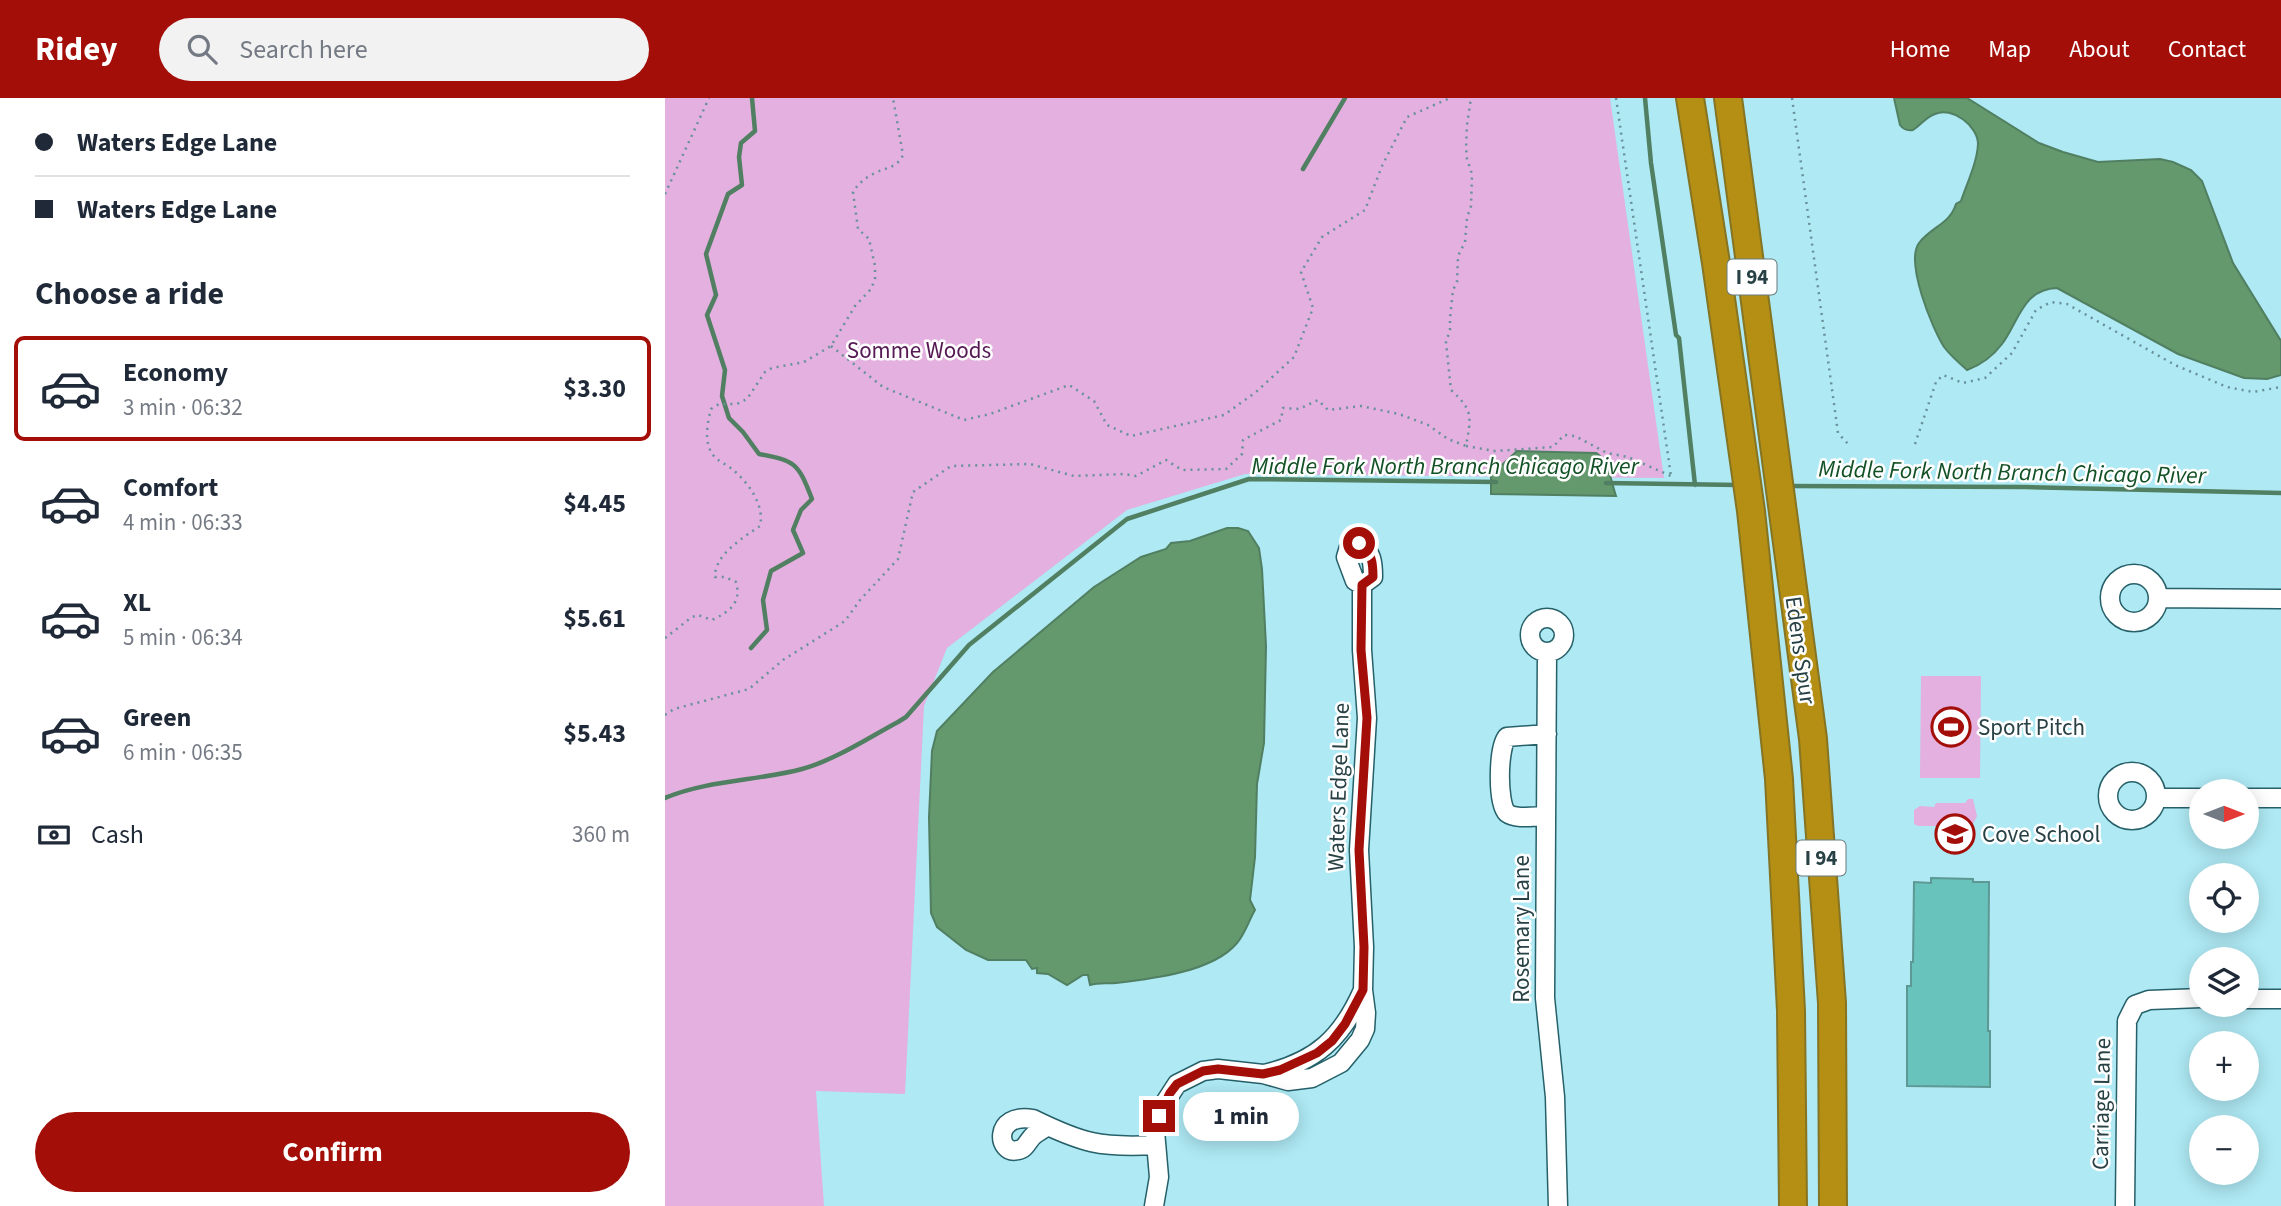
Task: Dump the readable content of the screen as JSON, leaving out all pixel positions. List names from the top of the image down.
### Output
{
  "streets": {
    "highway": ["I 94", "Edens Spur"],
    "street": ["Waters Edge Lane", "Rosemary Lane", "Carriage Lane"]
  },
  "water": ["Middle Fork North Branch Chicago River"],
  "parks": ["Somme Woods"],
  "places": {
    "sports": ["Sport Pitch"],
    "school or university": ["Cove School"]
  },
  "north": "right",
  "page": {
    "header": "Ridey",
    "search": "Search here",
    "nav": [
      "Home",
      "Map",
      "About",
      "Contact"
    ],
    "banner": ["Waters Edge Lane", "Waters Edge Lane"],
    "heading": "Choose a ride",
    "list": [
      {
        "name": "Economy",
        "note": "3 min · 06:32",
        "value": "$3.30"
      },
      {
        "name": "Comfort",
        "note": "4 min · 06:33",
        "value": "$4.45"
      },
      {
        "name": "XL",
        "note": "5 min · 06:34",
        "value": "$5.61"
      },
      {
        "name": "Green",
        "note": "6 min · 06:35",
        "value": "$5.43"
      }
    ],
    "map_buttons": ["+", "−"],
    "pay": ["Cash", "360 m"],
    "bubble": "1 min",
    "buttons": "Confirm"
  }
}
